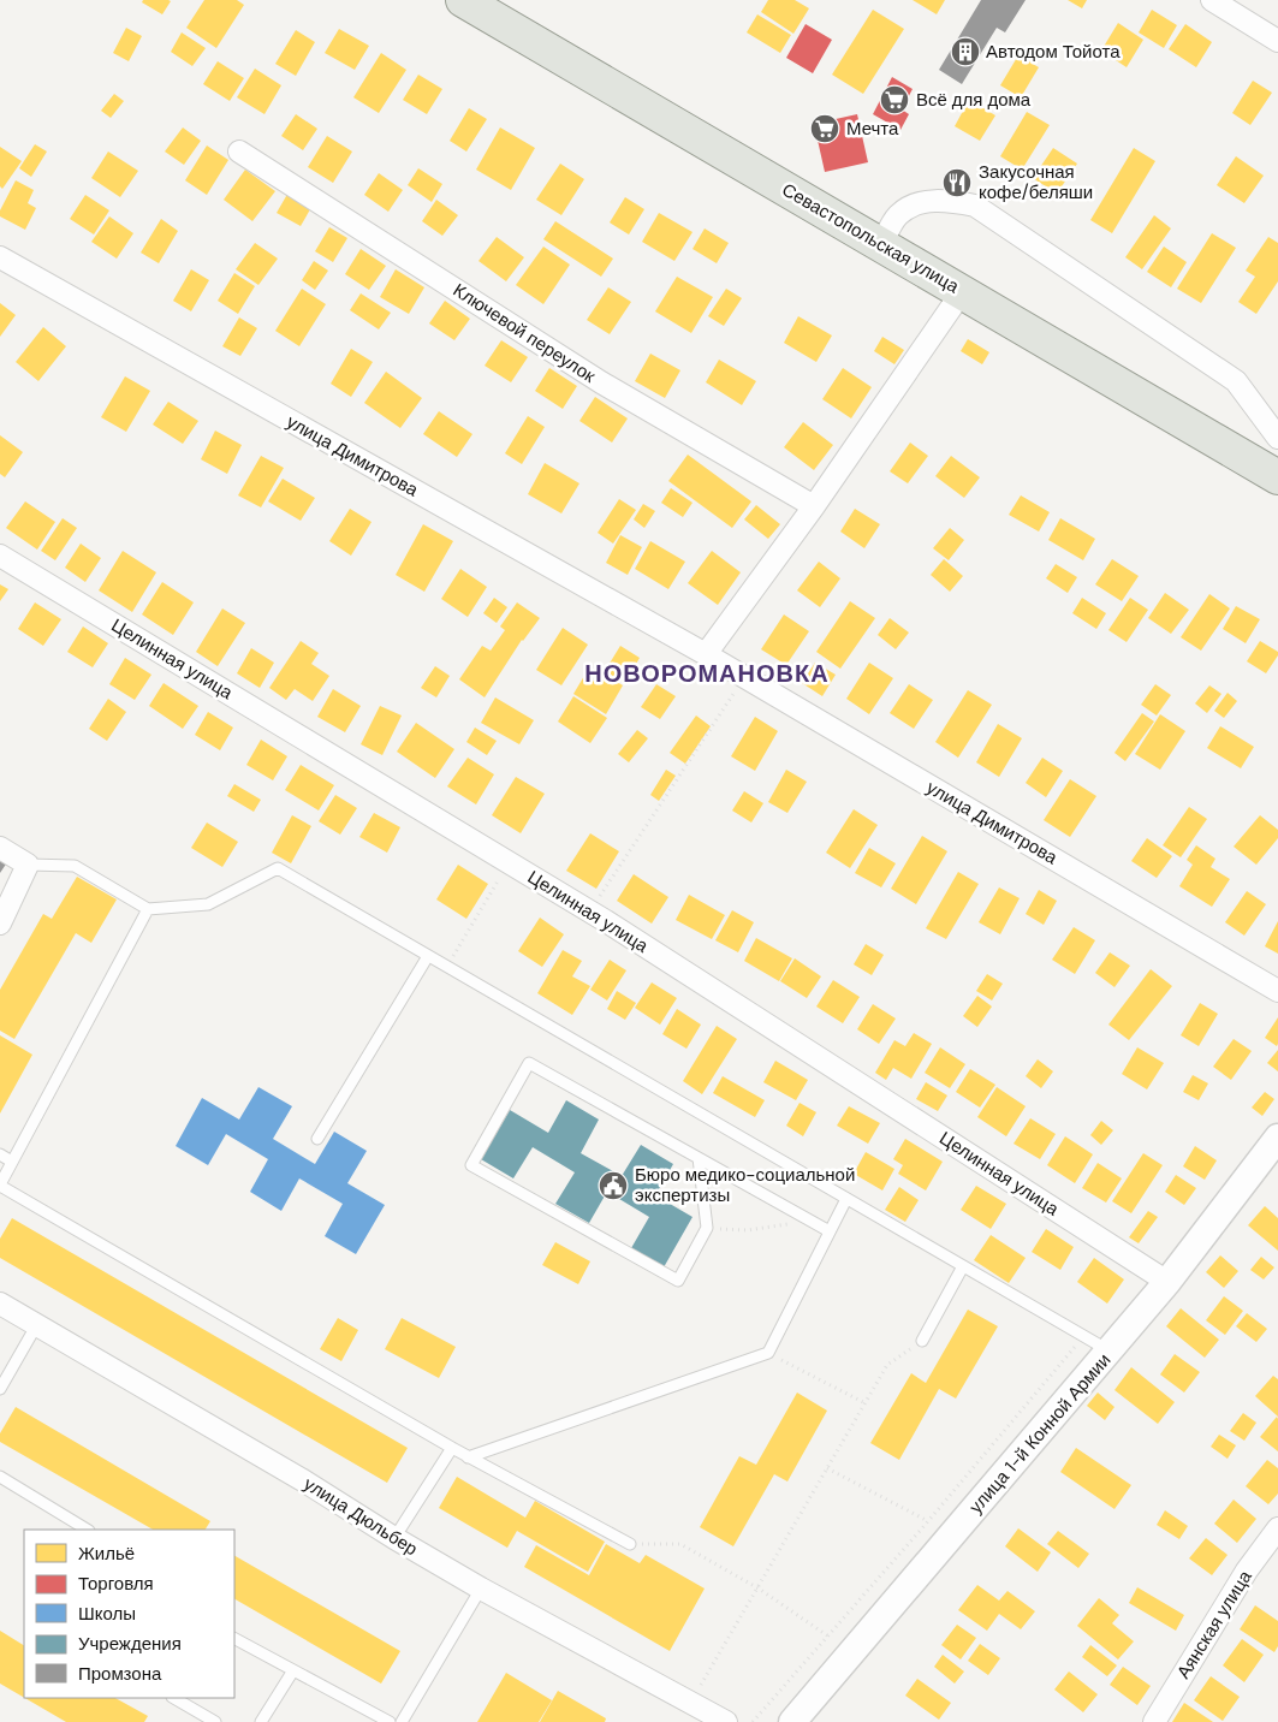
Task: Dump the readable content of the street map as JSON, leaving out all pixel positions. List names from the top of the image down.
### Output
{
  "streets": {
    "main road": ["Севастопольская улица"],
    "street": [
      "Ключевой переулок",
      "улица Димитрова",
      "Целинная улица",
      "улица 1-й Конной Армии",
      "улица Дюльбер",
      "Аянская улица"
    ]
  },
  "crossings": [
    ["Целинная улица", "улица 1-й Конной Армии"]
  ],
  "districts": ["НОВОРОМАНОВКА"],
  "places": {
    "building": ["Автодом Тойота"],
    "supermarket": ["Всё для дома", "Мечта"],
    "restaurant": ["Закусочная кофе/беляши"],
    "public building": ["Бюро медико-социальной экспертизы"]
  },
  "legend": [
    "Жильё",
    "Торговля",
    "Школы",
    "Учреждения",
    "Промзона"
  ]
}
